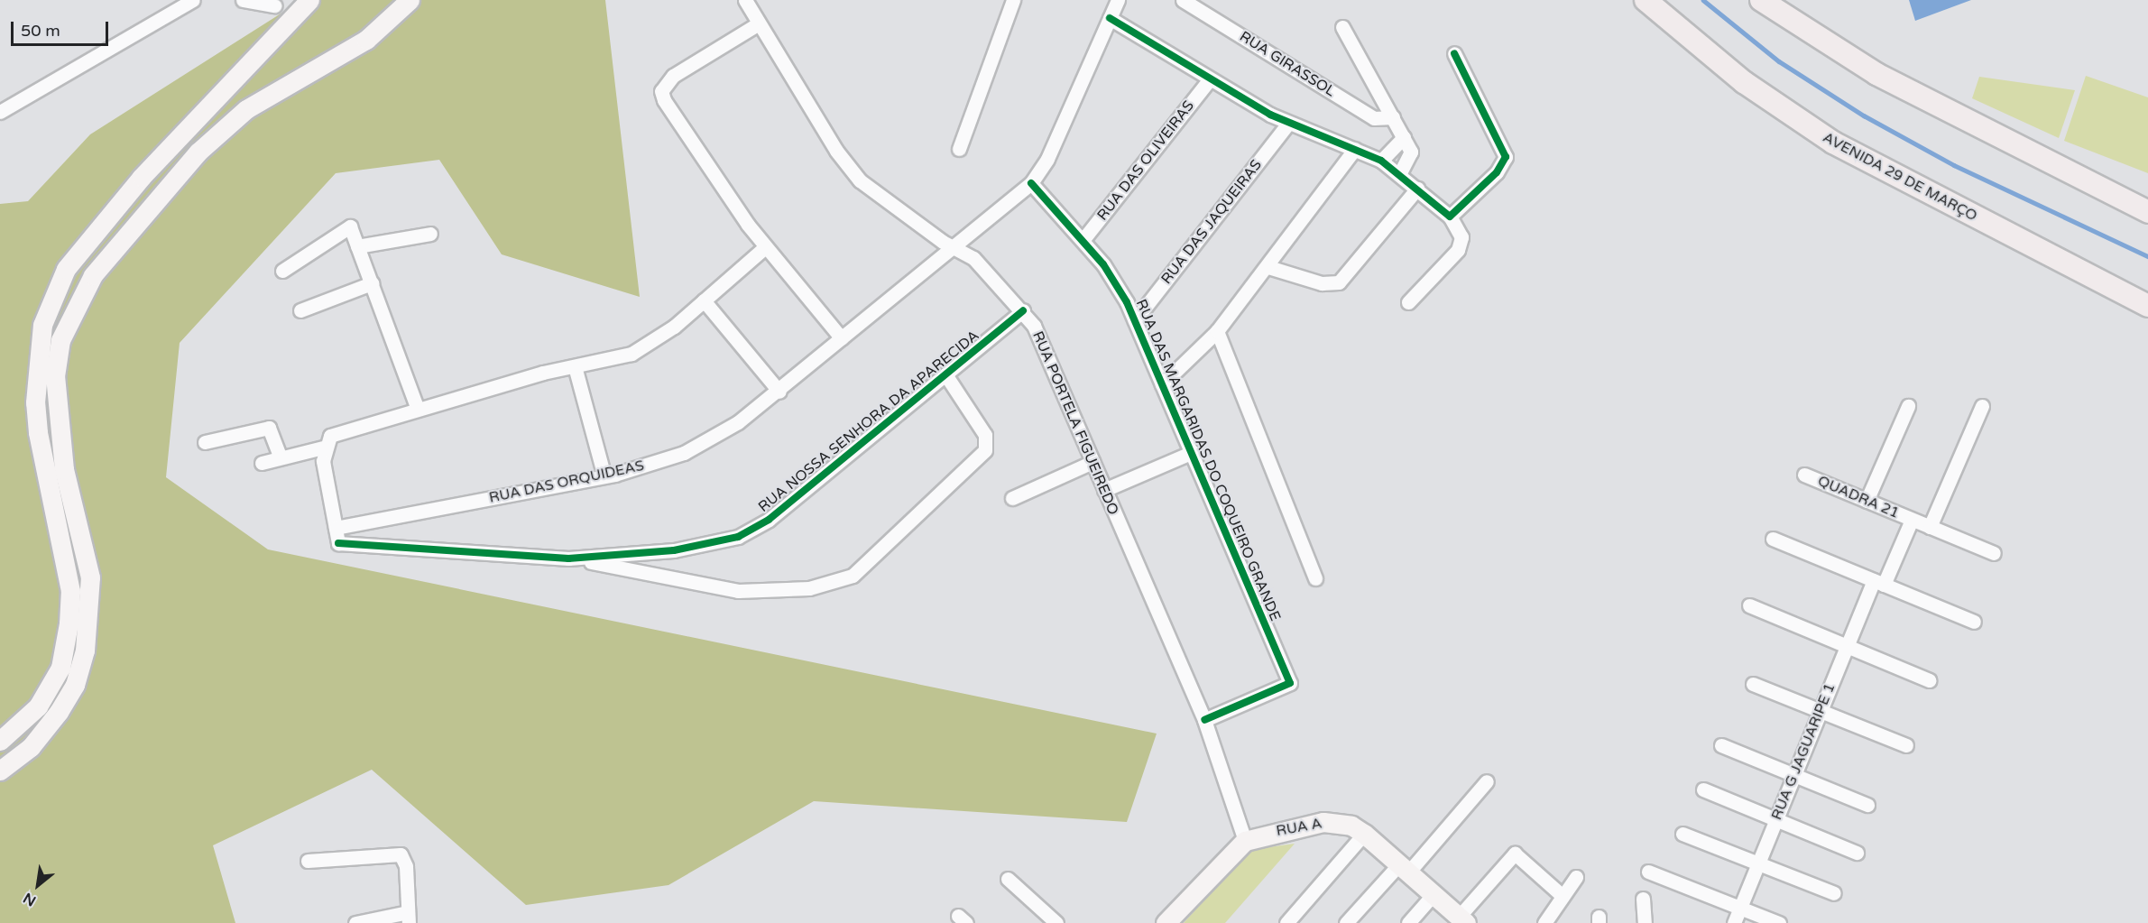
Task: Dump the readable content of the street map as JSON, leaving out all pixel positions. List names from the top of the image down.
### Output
{
  "streets": {
    "main road": ["AVENIDA 29 DE MARÇO", "RUA A"],
    "street": [
      "RUA GIRASSOL",
      "RUA DAS OLIVEIRAS",
      "RUA DAS JAQUEIRAS",
      "RUA NOSSA SENHORA DA APARECIDA",
      "RUA PORTELA FIGUEIREDO",
      "RUA DAS MARGARIDAS DO COQUEIRO GRANDE",
      "RUA DAS ORQUIDEAS",
      "QUADRA 21",
      "RUA G JAGUARIPE 1"
    ]
  },
  "crossings": [
    ["RUA DAS OLIVEIRAS", "RUA DAS MARGARIDAS DO COQUEIRO GRANDE"],
    ["RUA DAS JAQUEIRAS", "RUA DAS MARGARIDAS DO COQUEIRO GRANDE"],
    ["RUA NOSSA SENHORA DA APARECIDA", "RUA PORTELA FIGUEIREDO"],
    ["RUA NOSSA SENHORA DA APARECIDA", "RUA DAS ORQUIDEAS"],
    ["RUA PORTELA FIGUEIREDO", "RUA DAS MARGARIDAS DO COQUEIRO GRANDE"],
    ["RUA PORTELA FIGUEIREDO", "RUA DAS ORQUIDEAS"],
    ["RUA PORTELA FIGUEIREDO", "RUA A"],
    ["RUA DAS MARGARIDAS DO COQUEIRO GRANDE", "RUA DAS ORQUIDEAS"],
    ["QUADRA 21", "RUA G JAGUARIPE 1"]
  ],
  "scale_bar": "50 m",
  "north": "bottom left"
}
